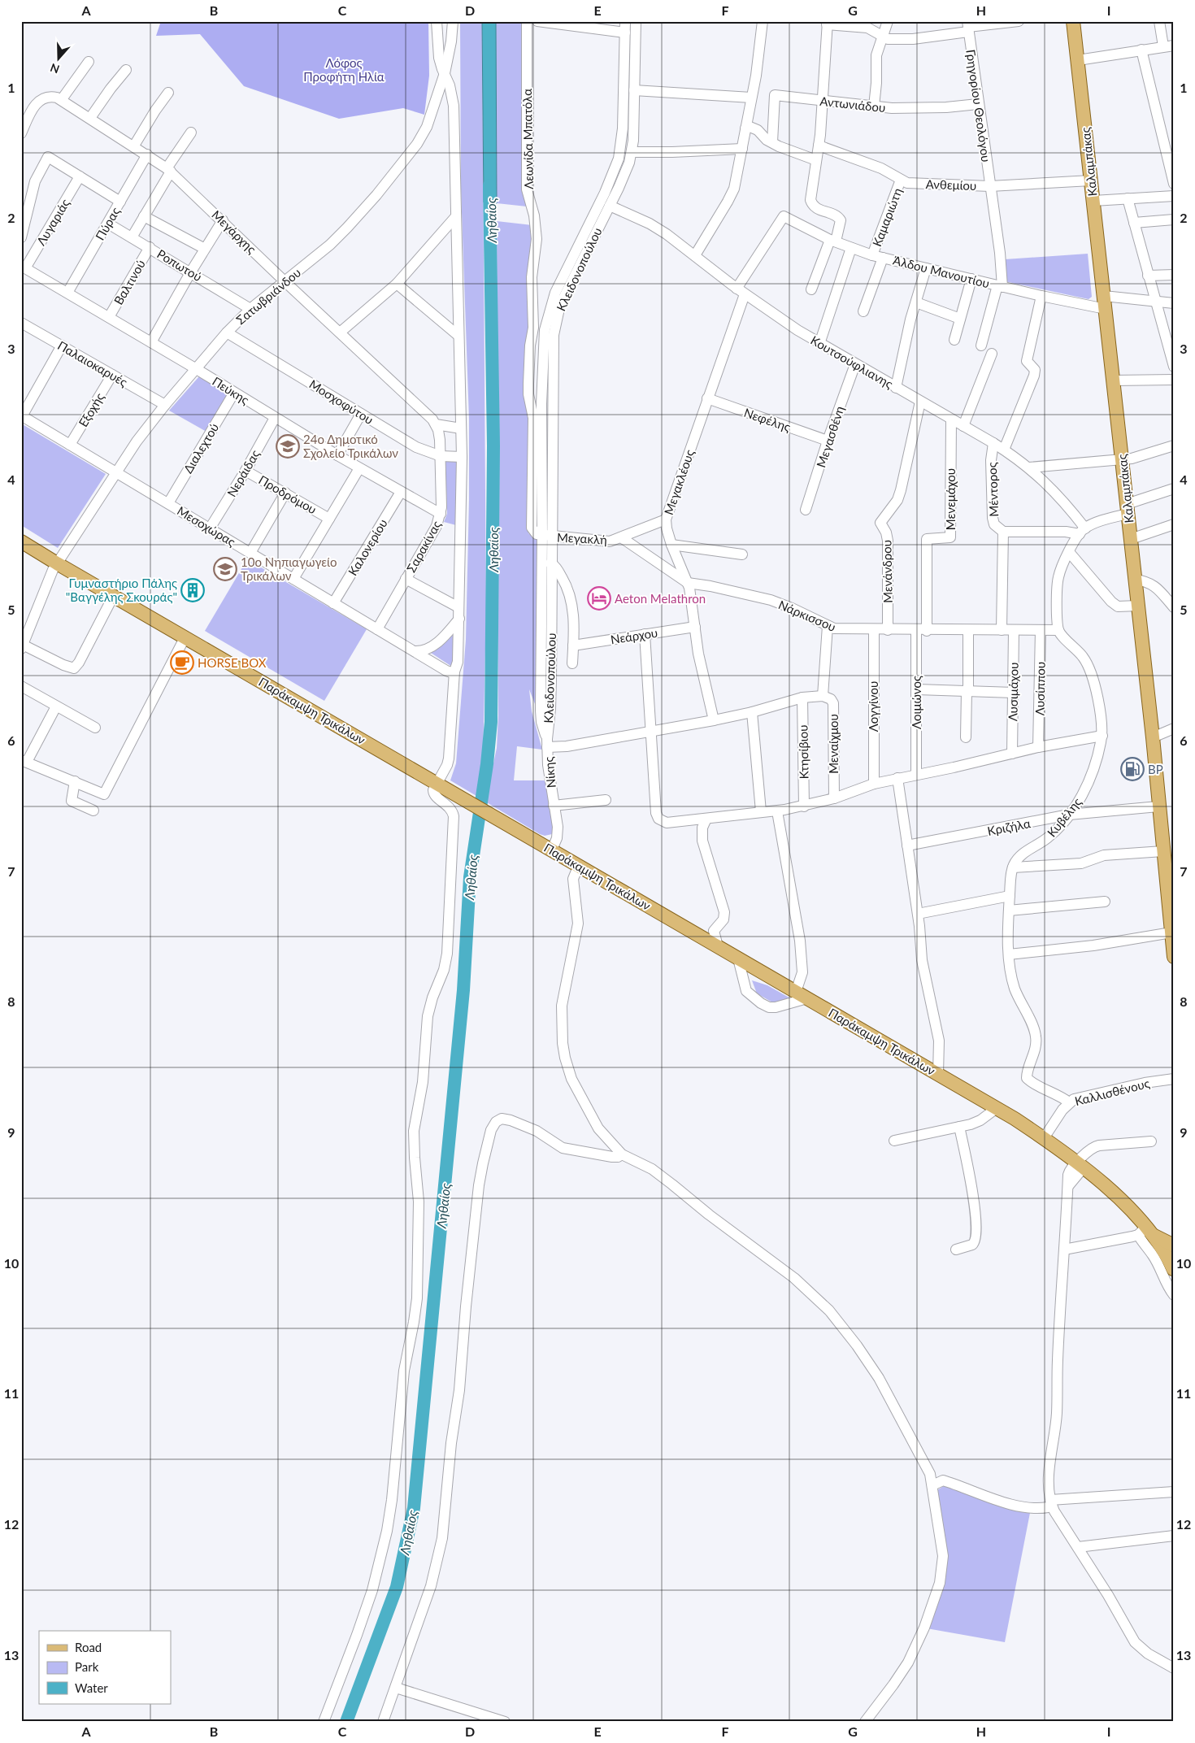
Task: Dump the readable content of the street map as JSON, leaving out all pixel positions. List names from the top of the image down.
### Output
{
  "streets": {
    "main road": ["Καλαμπάκας", "Παράκαμψη Τρικάλων"],
    "street": [
      "Αντωνιάδου",
      "Γρηγορίου Θεολόγου",
      "Λεωνίδα Μπατόλα",
      "Ανθεμίου",
      "Καμαριώτη",
      "Λυγαριάς",
      "Πύρας",
      "Μεγάρχης",
      "Ροπωτού",
      "Κλειδονοπούλου",
      "Άλδου Μανουτίου",
      "Βαλτινού",
      "Σατωβριάνδου",
      "Κουτσούφλιανης",
      "Παλαιοκαρυές",
      "Πεύκης",
      "Μοσχοφύτου",
      "Εξοχής",
      "Νεφέλης",
      "Μεγασθένη",
      "Διαλεχτού",
      "Νεράιδας",
      "Μεγακλέους",
      "Μέντορος",
      "Προδρόμου",
      "Μενεμάχου",
      "Μεσοχώρας",
      "Μεγακλή",
      "Σαρακίνας",
      "Καλονερίου",
      "Μενάνδρου",
      "Νάρκισσου",
      "Νεάρχου",
      "Λυσίππου",
      "Λυσιμάχου",
      "Λοιμώνος",
      "Λογγίνου",
      "Μεναίχμου",
      "Κτησίβιου",
      "Νίκης",
      "Κυβέλης",
      "Κριζήλα",
      "Καλλισθένους"
    ]
  },
  "crossings": [
    ["Αντωνιάδου", "Γρηγορίου Θεολόγου"],
    ["Γρηγορίου Θεολόγου", "Ανθεμίου"],
    ["Γρηγορίου Θεολόγου", "Άλδου Μανουτίου"],
    ["Λεωνίδα Μπατόλα", "Κλειδονοπούλου"],
    ["Καλαμπάκας", "Ανθεμίου"],
    ["Καλαμπάκας", "Άλδου Μανουτίου"],
    ["Καλαμπάκας", "Κριζήλα"],
    ["Ανθεμίου", "Καμαριώτη"],
    ["Καμαριώτη", "Άλδου Μανουτίου"],
    ["Λυγαριάς", "Πεύκης"],
    ["Πύρας", "Μεγάρχης"],
    ["Πύρας", "Ροπωτού"],
    ["Πύρας", "Πεύκης"],
    ["Μεγάρχης", "Σατωβριάνδου"],
    ["Μεγάρχης", "Μοσχοφύτου"],
    ["Μεγάρχης", "Σαρακίνας"],
    ["Ροπωτού", "Βαλτινού"],
    ["Ροπωτού", "Σατωβριάνδου"],
    ["Κλειδονοπούλου", "Κουτσούφλιανης"],
    ["Κλειδονοπούλου", "Μεγακλή"],
    ["Κλειδονοπούλου", "Νίκης"],
    ["Άλδου Μανουτίου", "Μεγακλέους"],
    ["Βαλτινού", "Πεύκης"],
    ["Σατωβριάνδου", "Παλαιοκαρυές"],
    ["Σατωβριάνδου", "Πεύκης"],
    ["Σατωβριάνδου", "Μοσχοφύτου"],
    ["Σατωβριάνδου", "Μεσοχώρας"],
    ["Σατωβριάνδου", "Παράκαμψη Τρικάλων"],
    ["Κουτσούφλιανης", "Μεγασθένη"],
    ["Κουτσούφλιανης", "Μεγακλέους"],
    ["Κουτσούφλιανης", "Μέντορος"],
    ["Κουτσούφλιανης", "Μενεμάχου"],
    ["Κουτσούφλιανης", "Μενάνδρου"],
    ["Παλαιοκαρυές", "Εξοχής"],
    ["Πεύκης", "Διαλεχτού"],
    ["Πεύκης", "Νεράιδας"],
    ["Πεύκης", "Σαρακίνας"],
    ["Πεύκης", "Καλονερίου"],
    ["Μοσχοφύτου", "Σαρακίνας"],
    ["Εξοχής", "Μεσοχώρας"],
    ["Νεφέλης", "Μεγασθένη"],
    ["Νεφέλης", "Μεγακλέους"],
    ["Διαλεχτού", "Μεσοχώρας"],
    ["Νεράιδας", "Προδρόμου"],
    ["Νεράιδας", "Μεσοχώρας"],
    ["Μεγακλέους", "Μεγακλή"],
    ["Μεγακλέους", "Νάρκισσου"],
    ["Μεγακλέους", "Νεάρχου"],
    ["Μενεμάχου", "Νάρκισσου"],
    ["Μενεμάχου", "Λοιμώνος"],
    ["Μεσοχώρας", "Σαρακίνας"],
    ["Μεσοχώρας", "Καλονερίου"],
    ["Μεγακλή", "Νάρκισσου"],
    ["Μενάνδρου", "Νάρκισσου"],
    ["Νάρκισσου", "Λυσίππου"],
    ["Νάρκισσου", "Λυσιμάχου"],
    ["Νάρκισσου", "Λοιμώνος"],
    ["Νάρκισσου", "Λογγίνου"],
    ["Νάρκισσου", "Κυβέλης"],
    ["Παράκαμψη Τρικάλων", "Νίκης"],
    ["Παράκαμψη Τρικάλων", "Καλλισθένους"],
    ["Κυβέλης", "Κριζήλα"]
  ],
  "water": ["Ληθαίος"],
  "parks": ["Λόφος Προφήτη Ηλία"],
  "places": {
    "school or university": ["24ο Δημοτικό Σχολείο Τρικάλων", "10ο Νηπιαγωγείο Τρικάλων"],
    "building": ["Γυμναστήριο Πάλης \"Βαγγέλης Σκουράς\""],
    "hotel": ["Aeton Melathron"],
    "cafe": ["HORSE BOX"],
    "fuel station": ["BP"]
  },
  "legend": ["Road", "Park", "Water"],
  "north": "bottom",
  "grid": {
    "columns": [
      "A",
      "B",
      "C",
      "D",
      "E",
      "F",
      "G",
      "H",
      "I"
    ],
    "rows": [
      "1",
      "2",
      "3",
      "4",
      "5",
      "6",
      "7",
      "8",
      "9",
      "10",
      "11",
      "12",
      "13"
    ]
  }
}
